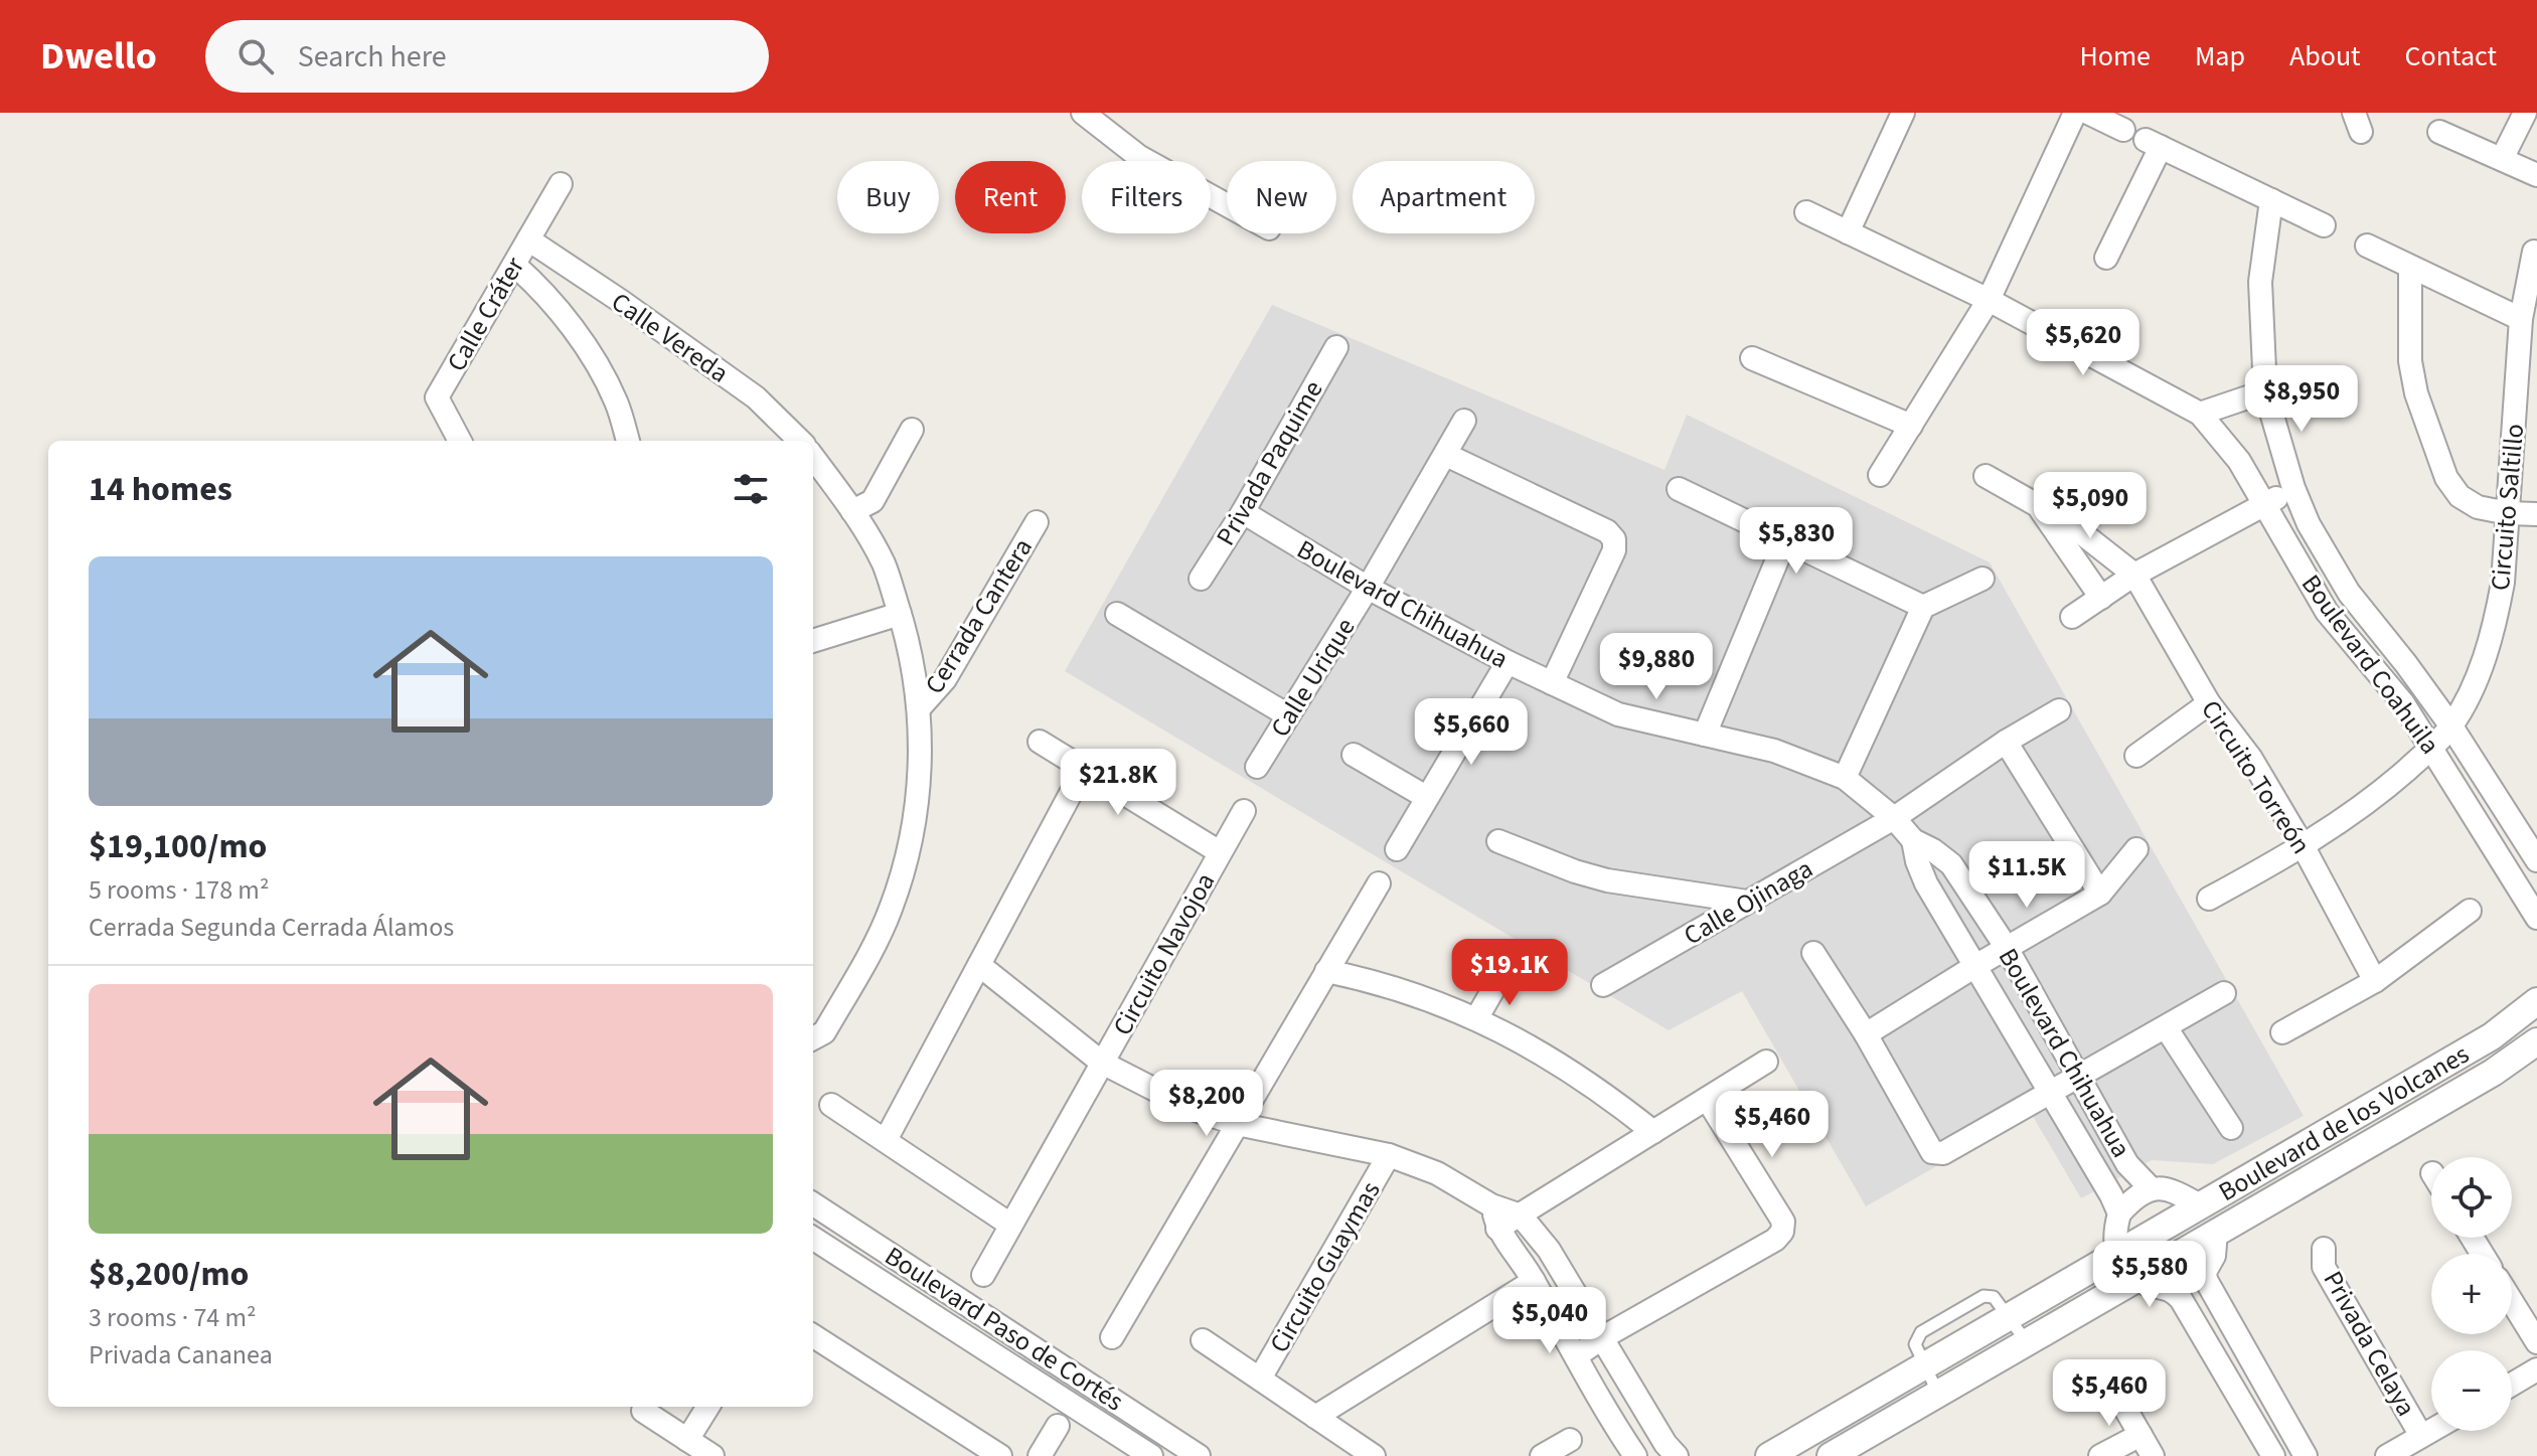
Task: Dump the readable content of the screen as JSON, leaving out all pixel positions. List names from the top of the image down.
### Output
{
  "streets": {
    "street": [
      "Calle Cráter",
      "Calle Vereda",
      "Privada Paquime",
      "Circuito Saltillo",
      "Boulevard Chihuahua",
      "Cerrada Cantera",
      "Boulevard Coahuila",
      "Calle Urique",
      "Circuito Torreón",
      "Calle Ojinaga",
      "Circuito Navojoa",
      "Boulevard de los Volcanes",
      "Circuito Guaymas",
      "Boulevard Paso de Cortés",
      "Privada Celaya"
    ]
  },
  "crossings": [
    ["Calle Cráter", "Calle Vereda"],
    ["Privada Paquime", "Boulevard Chihuahua"],
    ["Circuito Saltillo", "Boulevard Coahuila"],
    ["Circuito Saltillo", "Circuito Torreón"],
    ["Boulevard Chihuahua", "Calle Urique"],
    ["Boulevard Chihuahua", "Calle Ojinaga"]
  ],
  "page": {
    "header": "Dwello",
    "search": "Search here",
    "nav": [
      "Home",
      "Map",
      "About",
      "Contact"
    ],
    "chip": [
      "Buy",
      "Rent",
      "Filters",
      "New",
      "Apartment"
    ],
    "price": [
      "$5,620",
      "$8,950",
      "$5,090",
      "$5,830",
      "$9,880",
      "$5,660",
      "$21.8K",
      "$11.5K",
      "$19.1K",
      "$8,200",
      "$5,460",
      "$5,580",
      "$5,040",
      "$5,460"
    ],
    "heading": "14 homes",
    "list": [
      {
        "name": "$19,100/mo",
        "note": "5 rooms · 178 m² · Cerrada Segunda Cerrada Álamos"
      },
      {
        "name": "$8,200/mo",
        "note": "3 rooms · 74 m² · Privada Cananea"
      }
    ],
    "map_buttons": ["+", "−"]
  }
}
